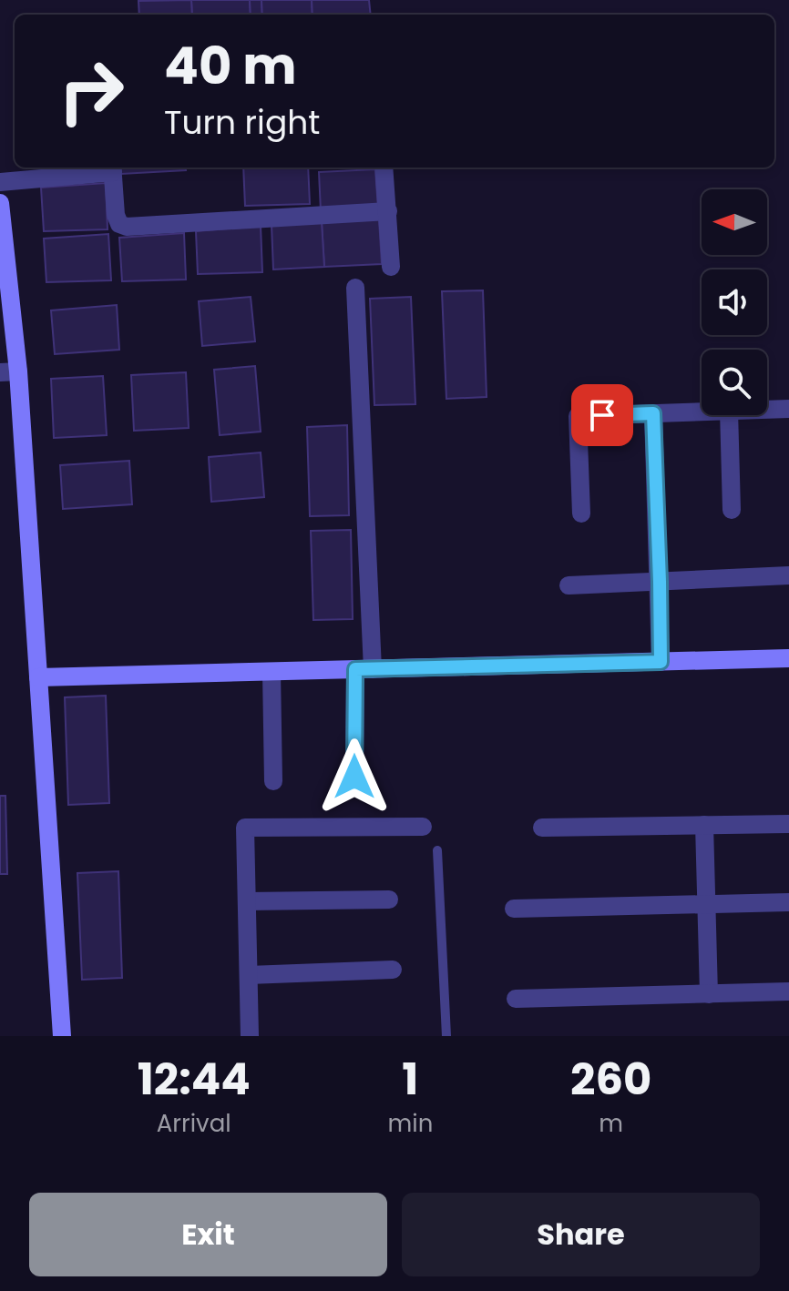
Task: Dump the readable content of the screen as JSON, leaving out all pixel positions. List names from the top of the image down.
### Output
{
  "north": "left",
  "page": {
    "turn": ["40 m", "Turn right"],
    "eta": [
      "12:44",
      "Arrival",
      "1",
      "min",
      "260",
      "m"
    ],
    "buttons": ["Exit", "Share"]
  }
}
